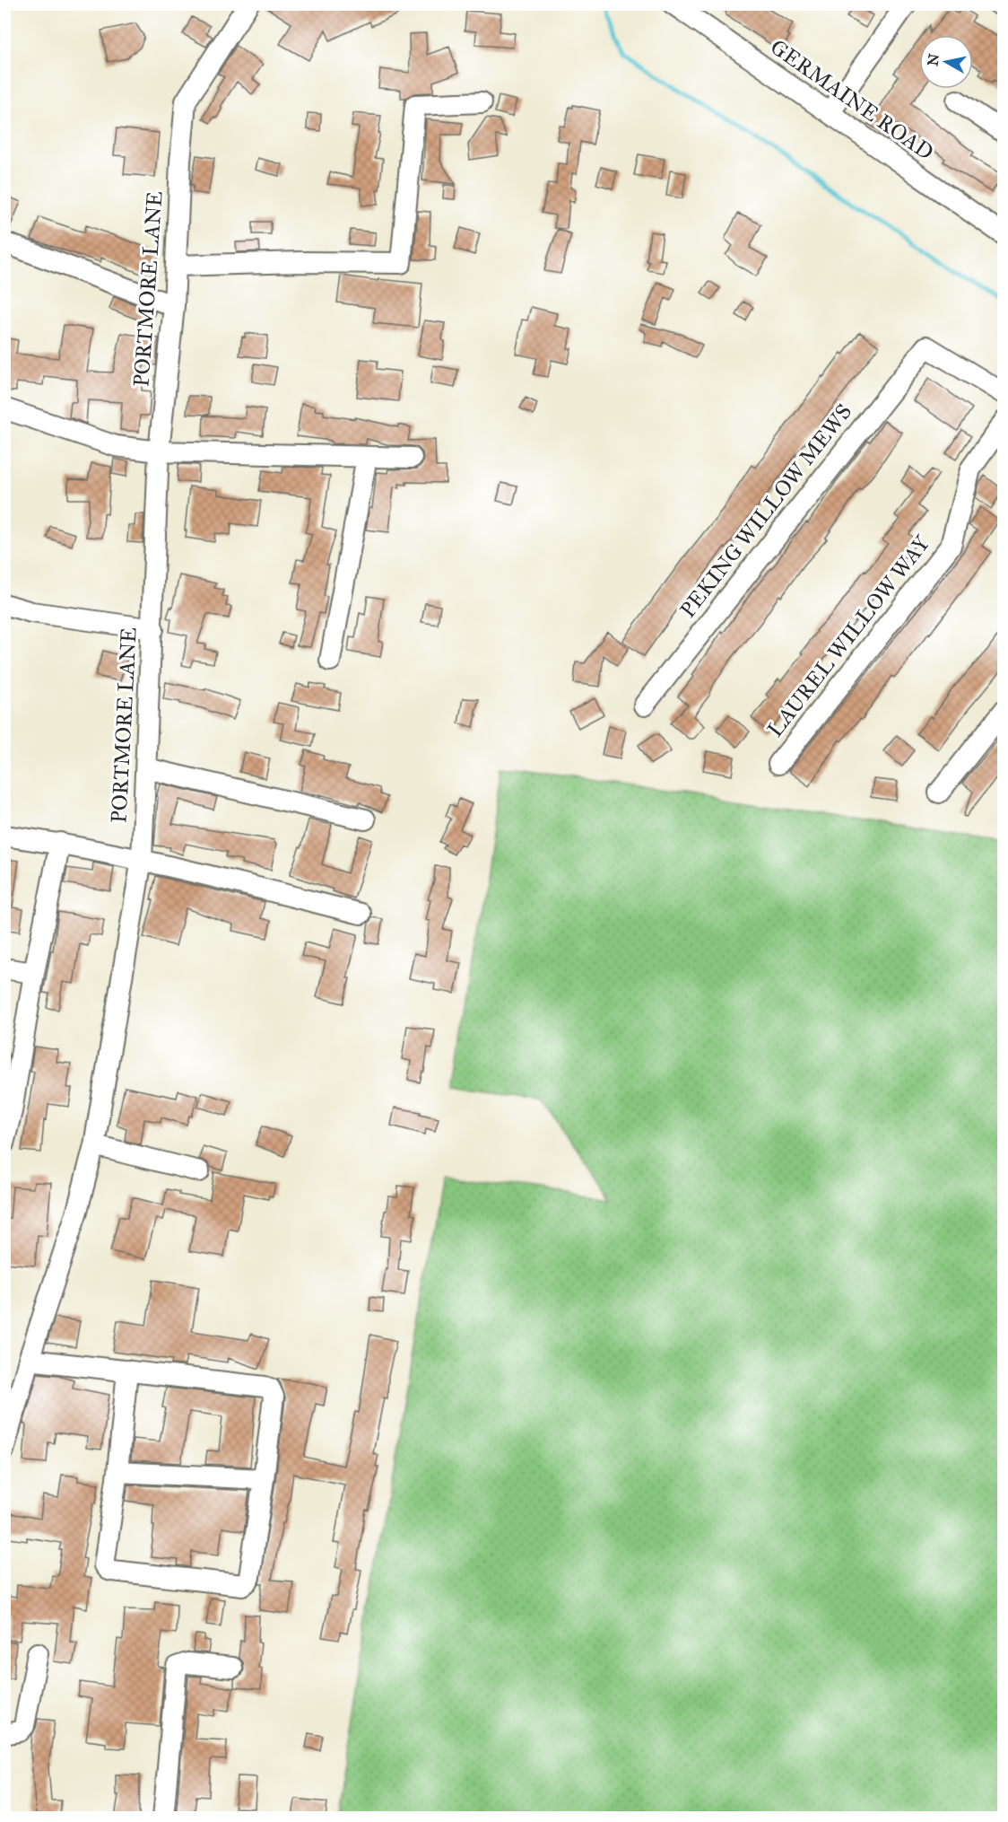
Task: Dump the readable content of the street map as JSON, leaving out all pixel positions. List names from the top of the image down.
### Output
{
  "streets": {
    "street": [
      "GERMAINE ROAD",
      "PORTMORE LANE",
      "PEKING WILLOW MEWS",
      "LAUREL WILLOW WAY"
    ]
  },
  "north": "left"
}
